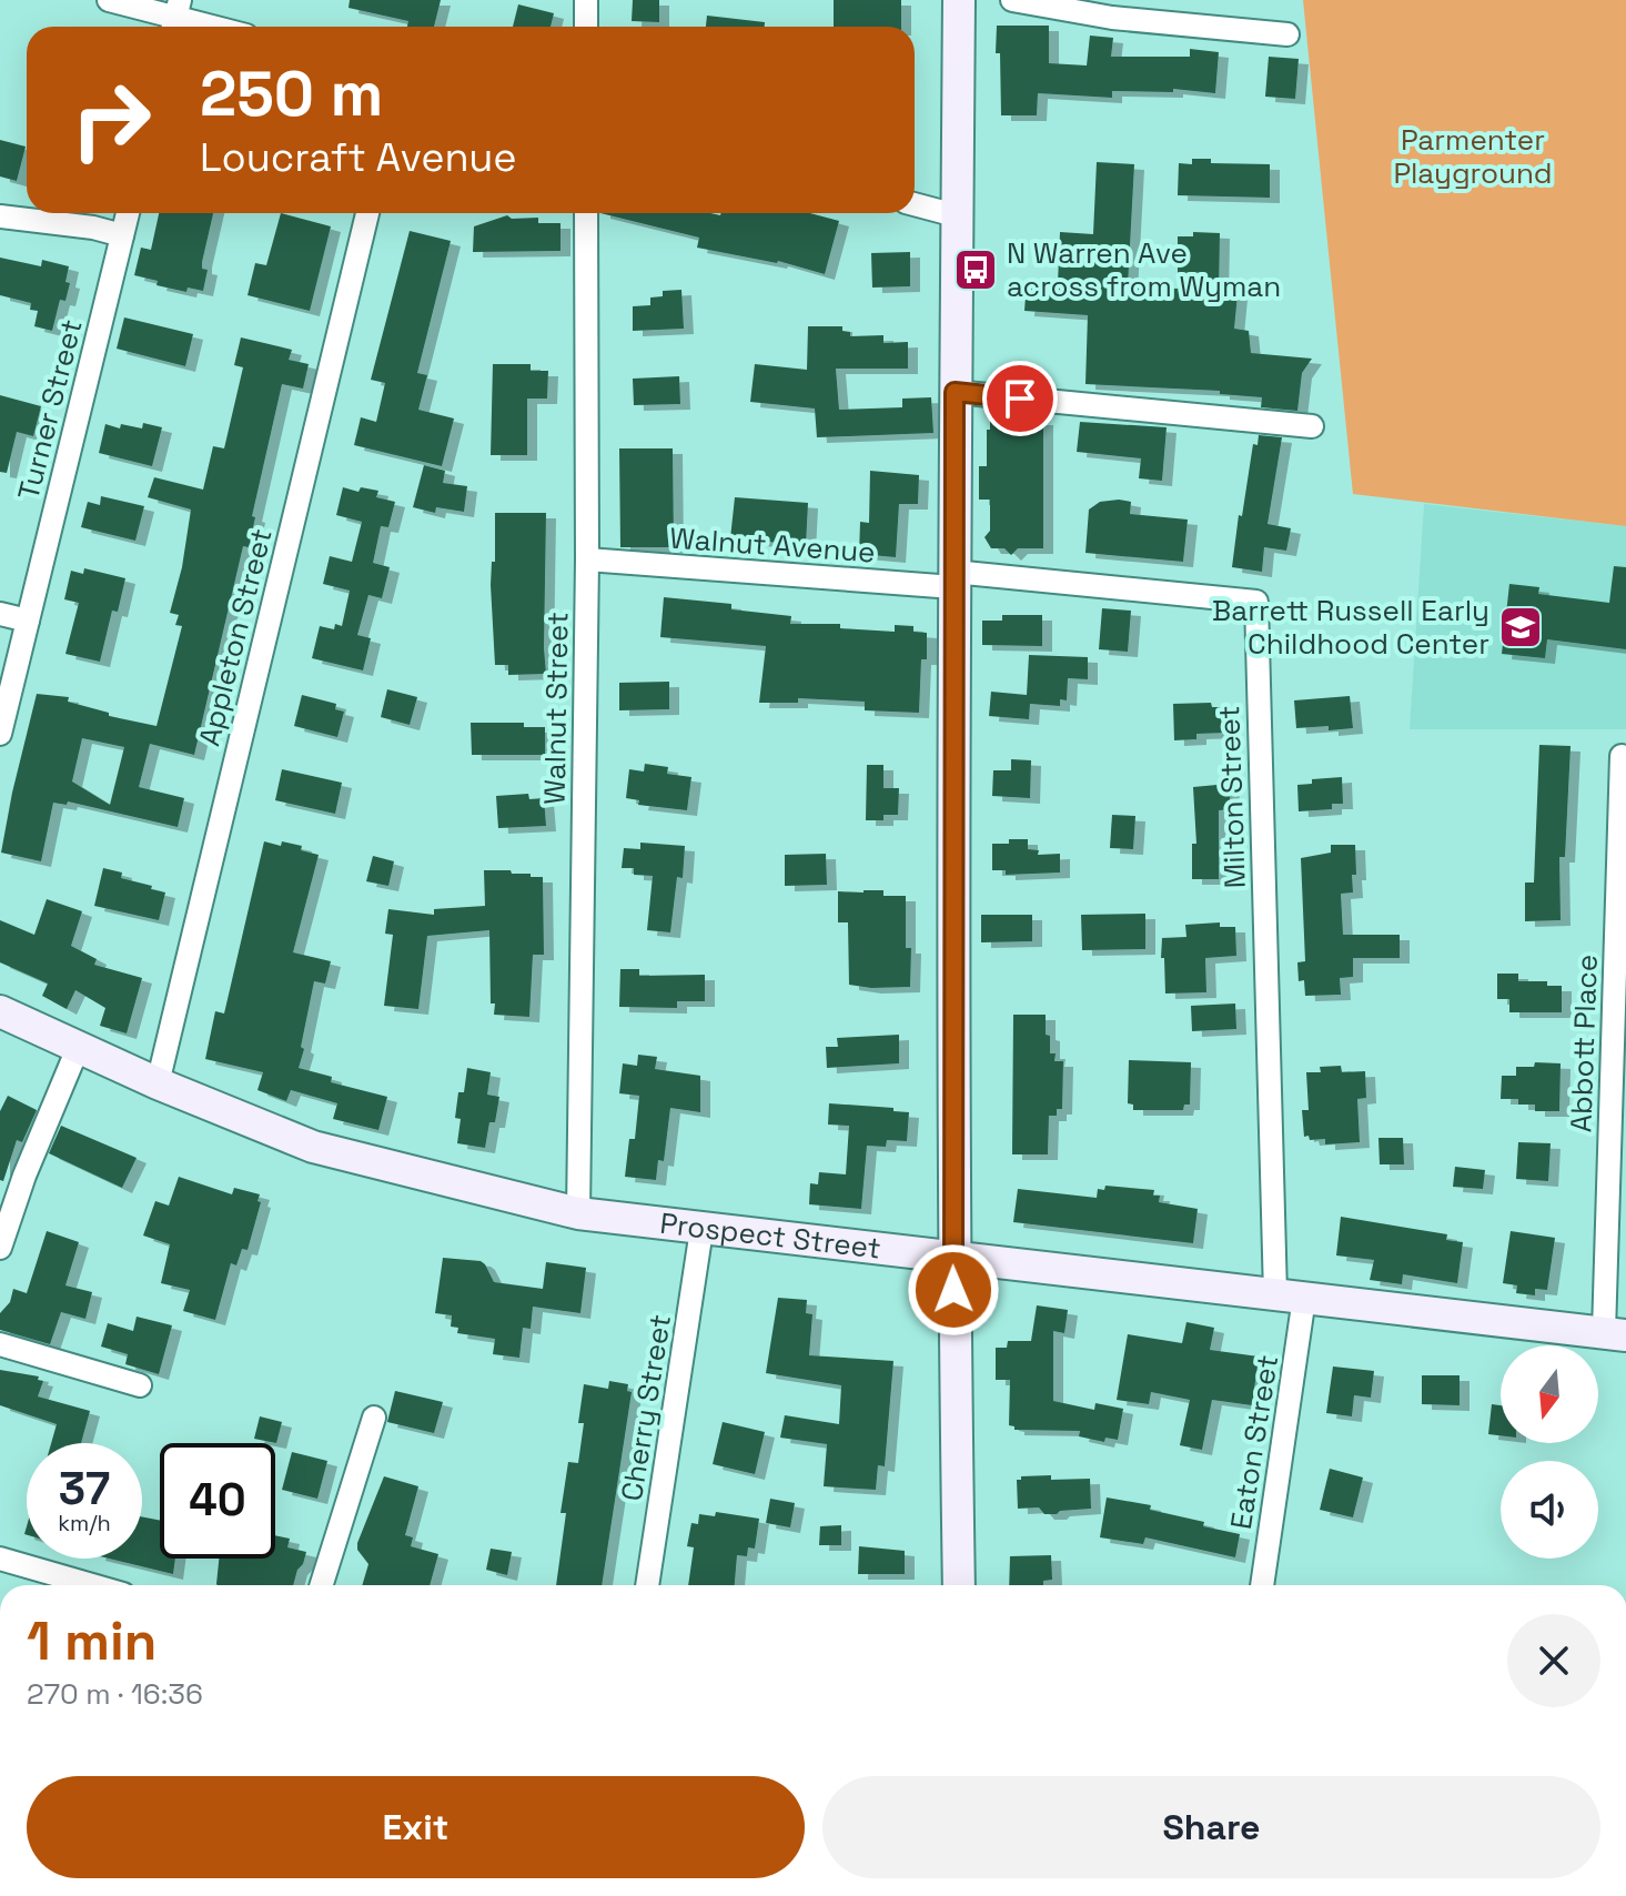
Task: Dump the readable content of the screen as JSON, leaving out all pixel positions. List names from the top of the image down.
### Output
{
  "streets": {
    "street": [
      "Turner Street",
      "Walnut Avenue",
      "Appleton Street",
      "Walnut Street",
      "Milton Street",
      "Abbott Place",
      "Prospect Street",
      "Cherry Street",
      "Eaton Street"
    ]
  },
  "crossings": [
    ["Walnut Avenue", "Walnut Street"],
    ["Walnut Avenue", "Milton Street"],
    ["Appleton Street", "Prospect Street"],
    ["Walnut Street", "Prospect Street"],
    ["Milton Street", "Prospect Street"],
    ["Milton Street", "Eaton Street"],
    ["Abbott Place", "Prospect Street"],
    ["Prospect Street", "Cherry Street"],
    ["Prospect Street", "Eaton Street"]
  ],
  "parks": ["Parmenter Playground"],
  "places": {
    "bus stop": ["N Warren Ave across from Wyman"],
    "school or university": ["Barrett Russell Early Childhood Center"]
  },
  "north": "bottom",
  "page": {
    "turn": ["250 m", "Loucraft Avenue"],
    "speed": "37 km/h",
    "limit": "40",
    "heading": ["1 min", "270 m · 16:36"],
    "buttons": ["Exit", "Share"]
  }
}
